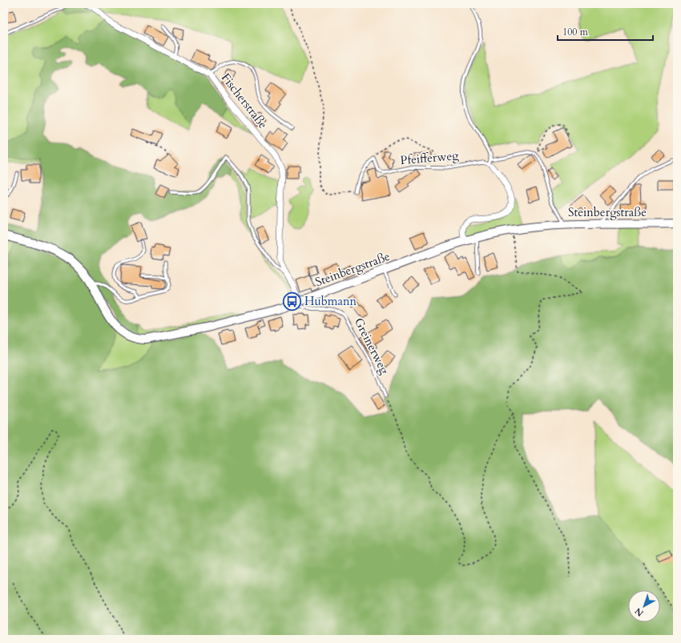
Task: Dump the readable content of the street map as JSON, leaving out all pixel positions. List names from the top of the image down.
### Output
{
  "streets": {
    "street": ["Fischerstraße", "Steinbergstraße"],
    "lane": ["Pfeifferweg", "Greinerweg"]
  },
  "crossings": [
    ["Fischerstraße", "Steinbergstraße"],
    ["Fischerstraße", "Greinerweg"],
    ["Steinbergstraße", "Greinerweg"]
  ],
  "places": {
    "bus stop": ["Hubmann"]
  },
  "scale_bar": "100 m",
  "north": "bottom left"
}
